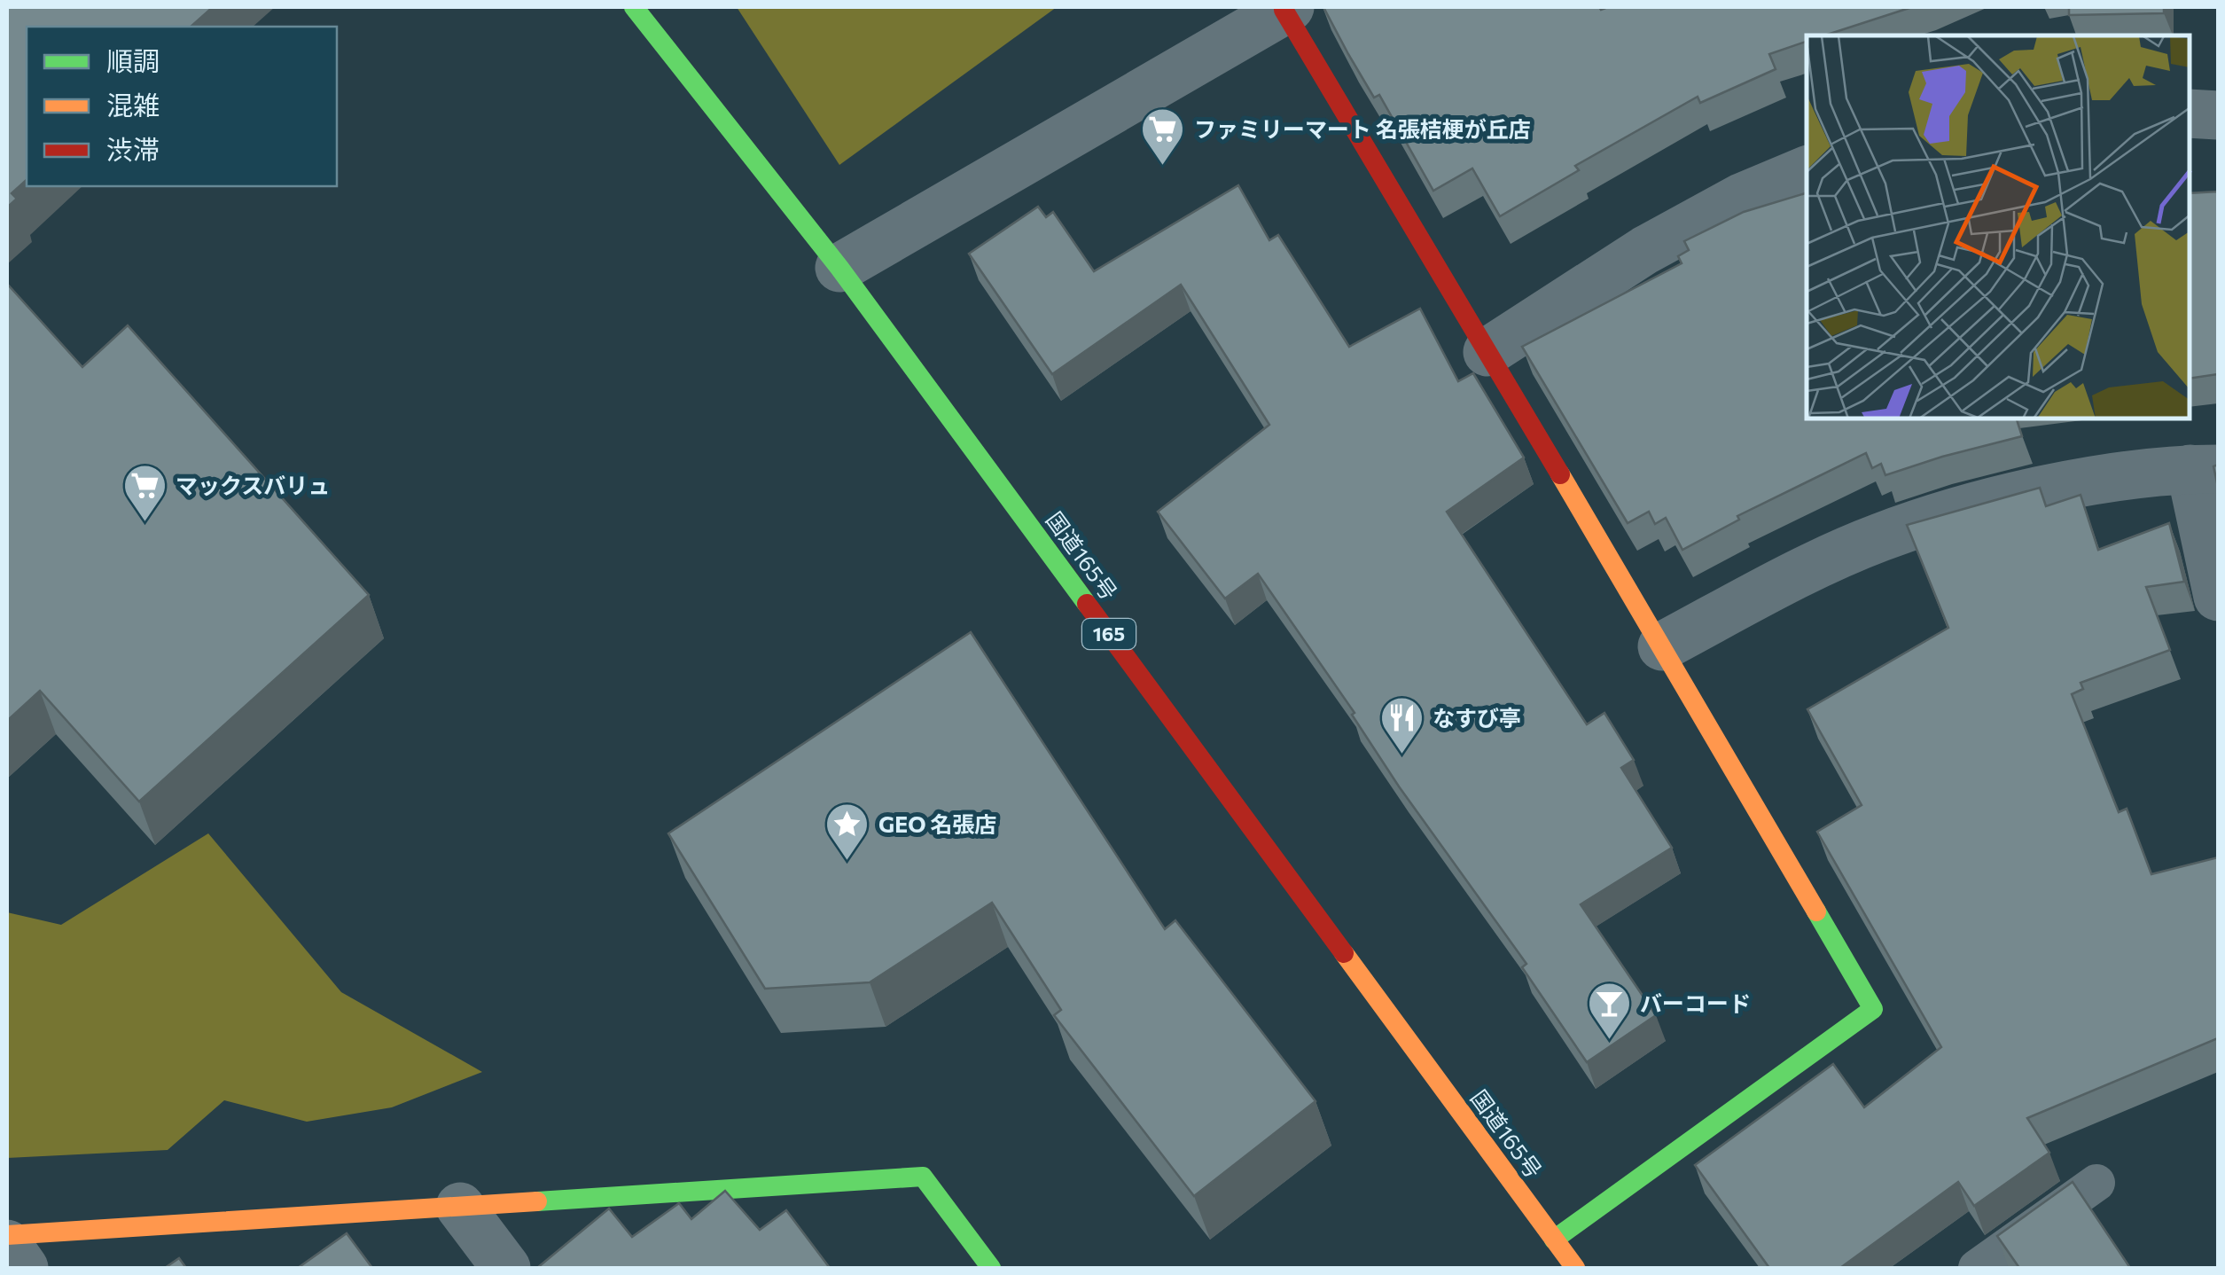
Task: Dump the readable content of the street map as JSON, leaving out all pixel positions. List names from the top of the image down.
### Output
{
  "streets": {
    "main road": ["国道165号", "165"]
  },
  "places": {
    "supermarket": ["ファミリーマート 名張桔梗が丘店", "マックスバリュ"],
    "restaurant": ["なすび亭"],
    "place": ["GEO 名張店"],
    "bar": ["バーコード"]
  },
  "legend": ["順調", "混雑", "渋滞"]
}
